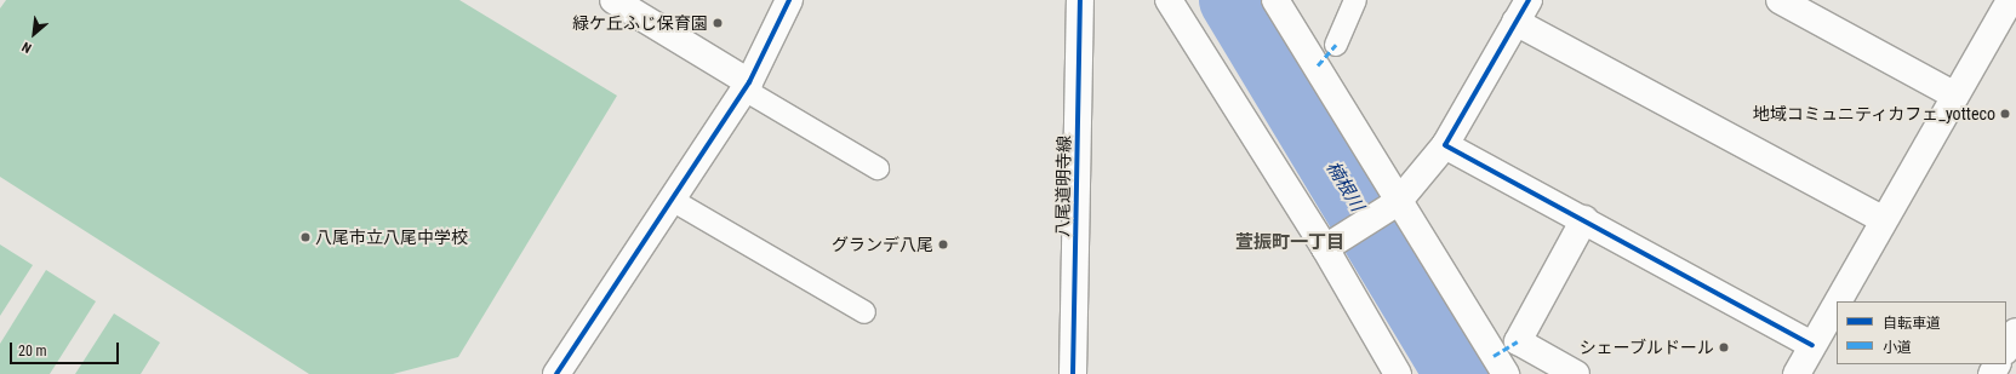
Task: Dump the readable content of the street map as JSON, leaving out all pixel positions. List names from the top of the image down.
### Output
{
  "streets": {
    "street": ["八尾道明寺線"]
  },
  "districts": ["萱振町一丁目"],
  "water": ["楠根川"],
  "places": [
    "緑ケ丘ふじ保育園",
    "地域コミュニティカフェ_yotteco",
    "八尾市立八尾中学校",
    "グランデ八尾",
    "シェーブルドール"
  ],
  "legend": ["自転車道", "小道"],
  "scale_bar": "20 m",
  "north": "bottom left"
}
